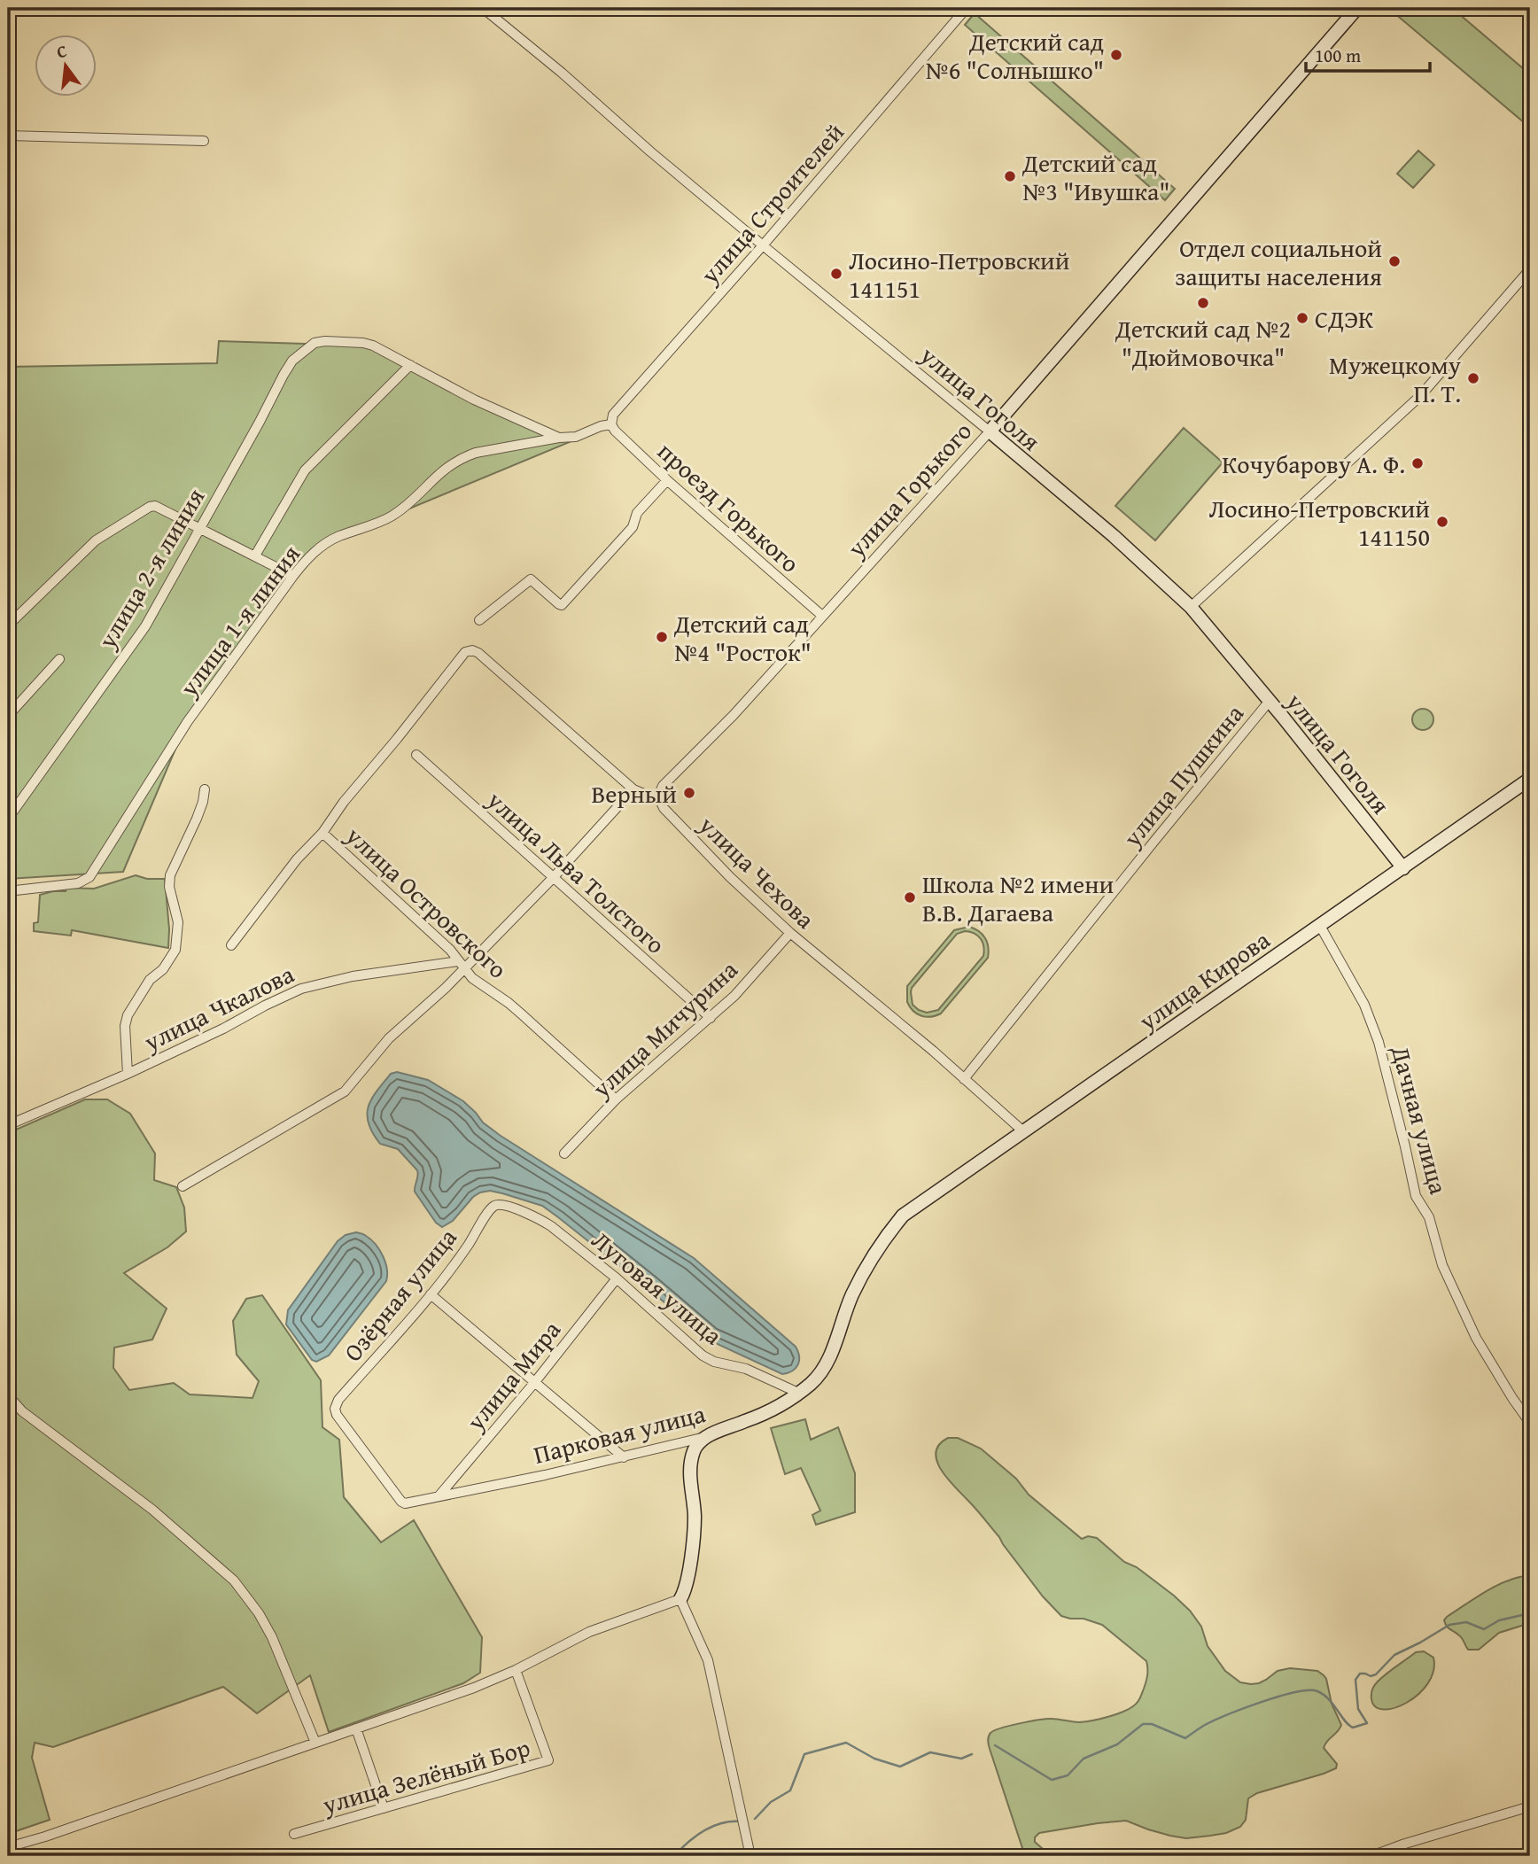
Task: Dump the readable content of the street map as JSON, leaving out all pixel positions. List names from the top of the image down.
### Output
{
  "streets": {
    "street": [
      "улица Строителей",
      "улица Гоголя",
      "улица Горького",
      "проезд Горького",
      "улица 2-я линия",
      "улица 1-я линия",
      "улица Пушкина",
      "улица Льва Толстого",
      "улица Чехова",
      "улица Островского",
      "улица Кирова",
      "улица Чкалова",
      "улица Мичурина",
      "Дачная улица",
      "Луговая улица",
      "Озёрная улица",
      "улица Мира",
      "Парковая улица",
      "улица Зелёный Бор"
    ]
  },
  "crossings": [
    ["улица Строителей", "улица Гоголя"],
    ["улица Строителей", "проезд Горького"],
    ["улица Строителей", "улица 1-я линия"],
    ["улица Гоголя", "улица Горького"],
    ["улица Гоголя", "улица Пушкина"],
    ["улица Гоголя", "улица Кирова"],
    ["улица Горького", "проезд Горького"],
    ["улица Горького", "улица Чехова"],
    ["проезд Горького", "улица 1-я линия"],
    ["улица Пушкина", "улица Чехова"],
    ["улица Льва Толстого", "улица Мичурина"],
    ["улица Чехова", "улица Кирова"],
    ["улица Чехова", "улица Мичурина"],
    ["улица Островского", "улица Чкалова"],
    ["улица Островского", "улица Мичурина"],
    ["улица Кирова", "Дачная улица"],
    ["улица Кирова", "Парковая улица"],
    ["Луговая улица", "Озёрная улица"],
    ["Луговая улица", "улица Мира"],
    ["Луговая улица", "Парковая улица"],
    ["Озёрная улица", "Парковая улица"],
    ["улица Мира", "Парковая улица"]
  ],
  "places": [
    "Детский сад №6 \"Солнышко\"",
    "Детский сад №3 \"Ивушка\"",
    "Отдел социальной защиты населения",
    "Лосино-Петровский 141151",
    "Детский сад №2 \"Дюймовочка\"",
    "СДЭК",
    "Мужецкому П. Т.",
    "Кочубарову А. Ф.",
    "Лосино-Петровский 141150",
    "Детский сад №4 \"Росток\"",
    "Верный",
    "Школа №2 имени В.В. Дагаева"
  ],
  "scale_bar": "100 m",
  "north": "top"
}
